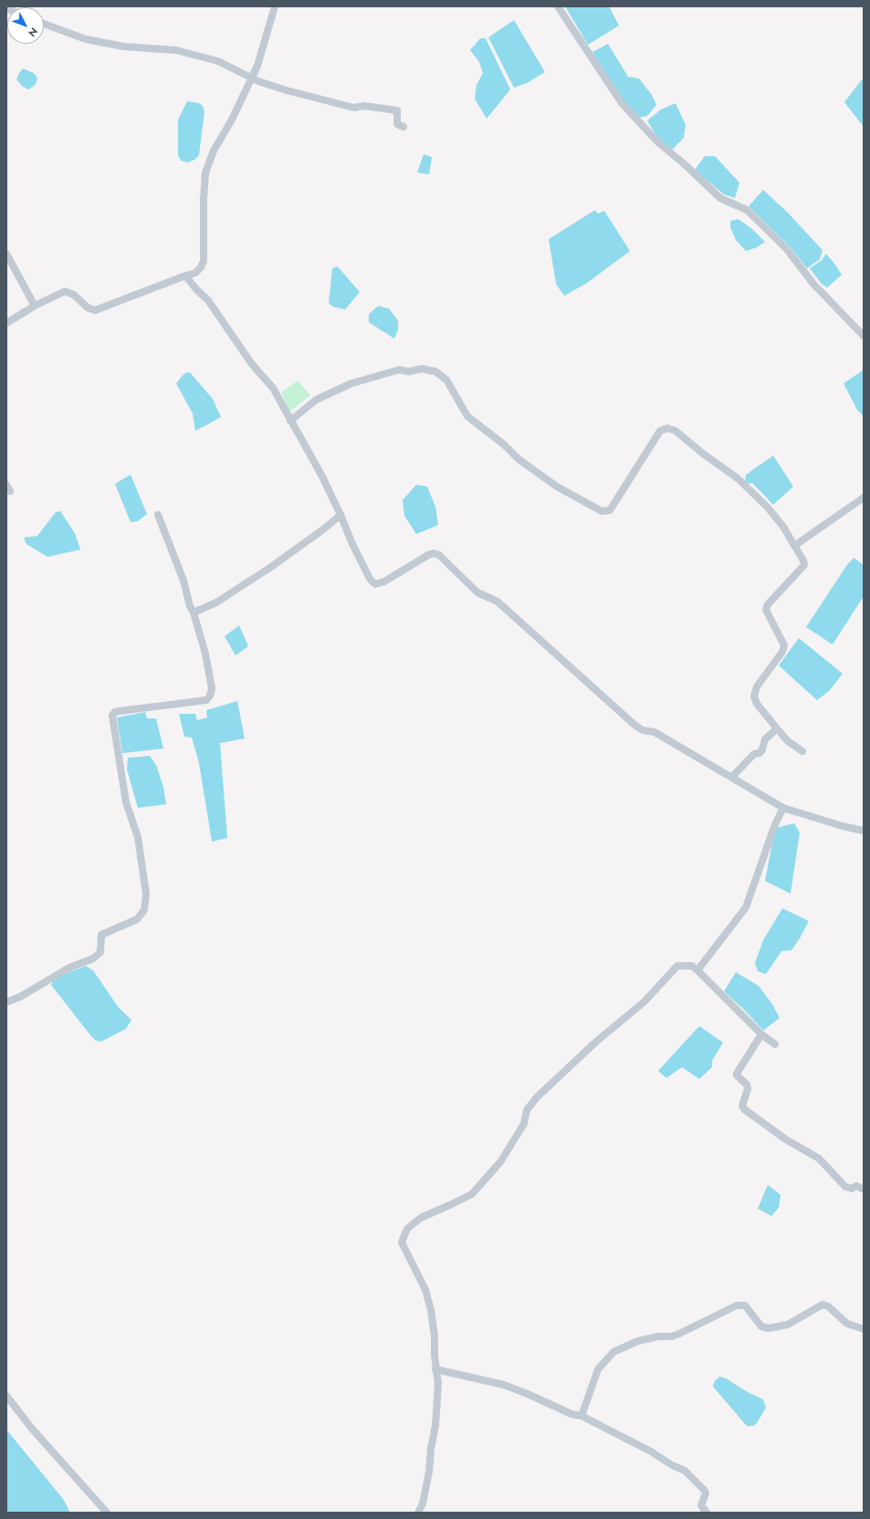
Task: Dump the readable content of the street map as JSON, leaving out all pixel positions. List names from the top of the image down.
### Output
{
  "north": "bottom right"
}
